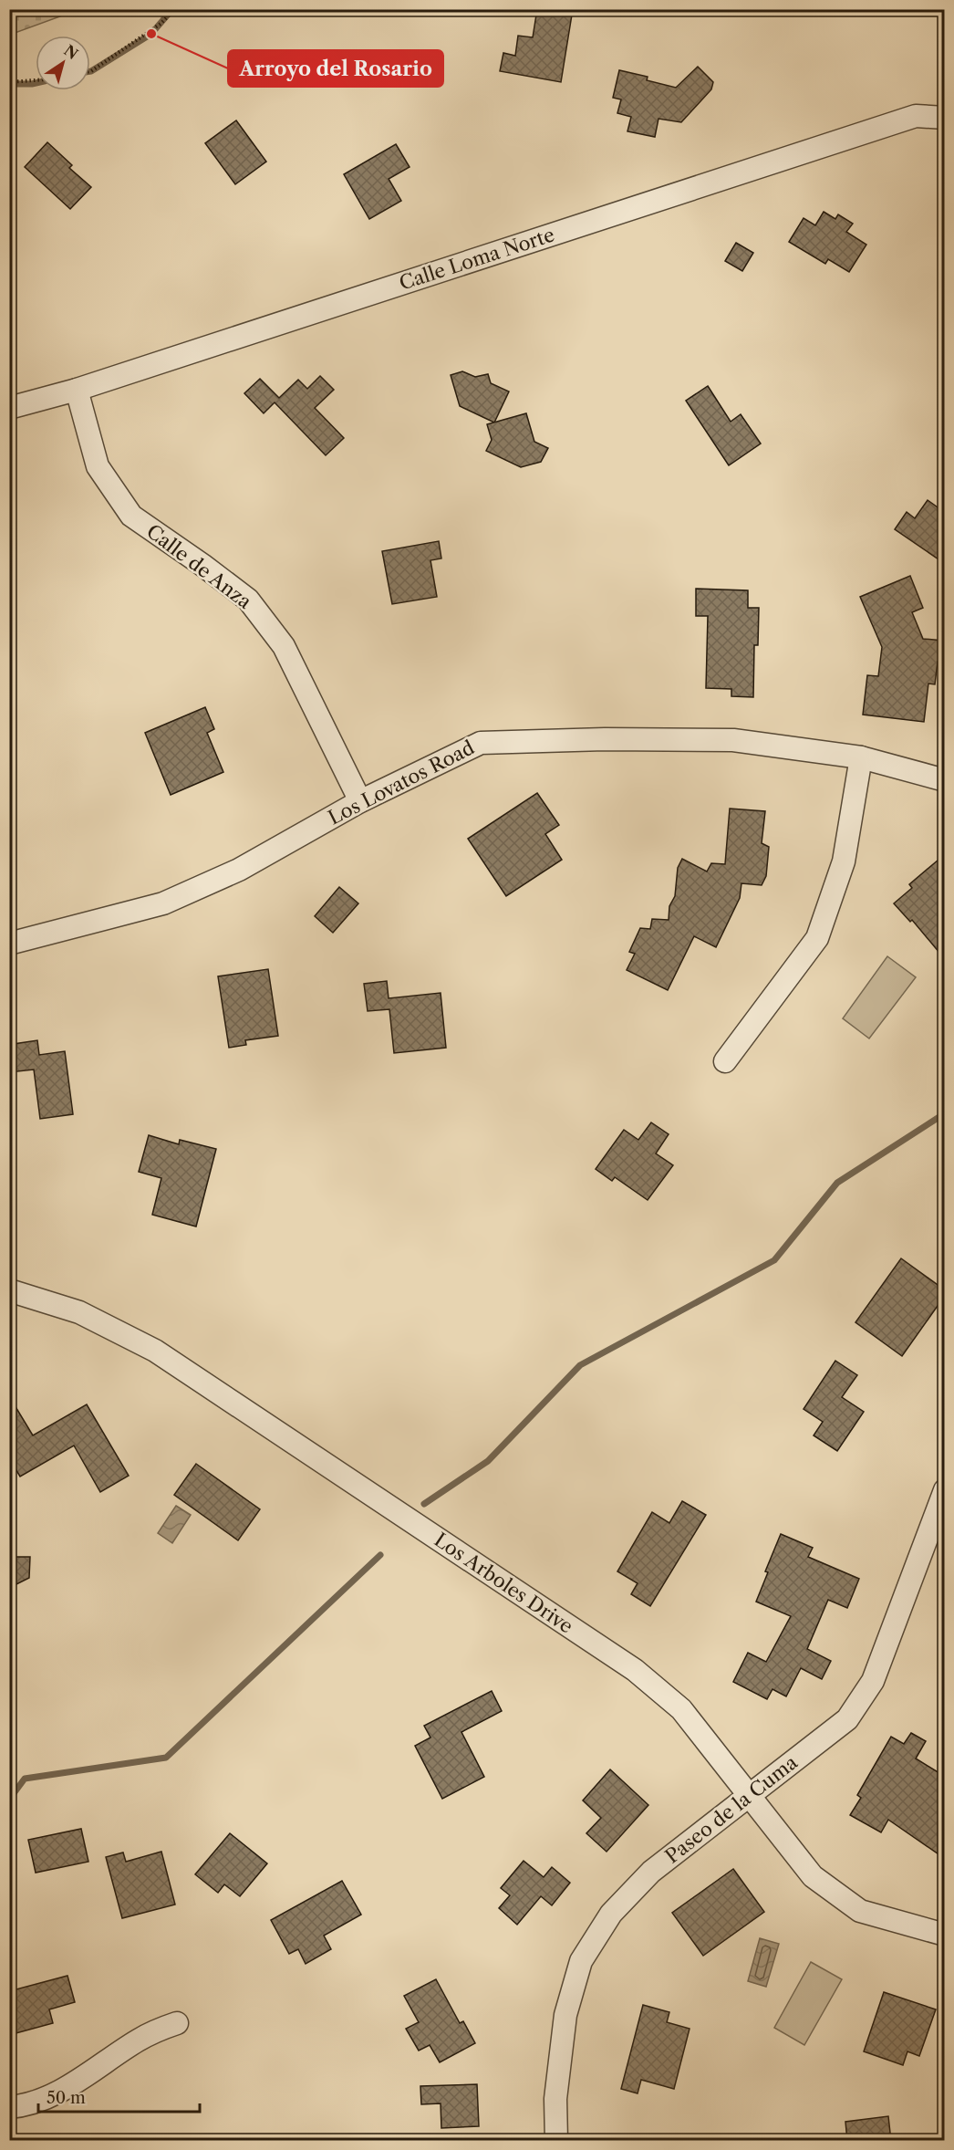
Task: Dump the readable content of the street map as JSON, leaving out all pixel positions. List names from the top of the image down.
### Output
{
  "streets": {
    "street": [
      "Calle Loma Norte",
      "Calle de Anza",
      "Los Lovatos Road",
      "Los Arboles Drive",
      "Paseo de la Cuma"
    ]
  },
  "crossings": [
    ["Calle Loma Norte", "Calle de Anza"],
    ["Calle de Anza", "Los Lovatos Road"],
    ["Los Arboles Drive", "Paseo de la Cuma"]
  ],
  "places": ["Arroyo del Rosario"],
  "scale_bar": "50 m",
  "north": "top right"
}
